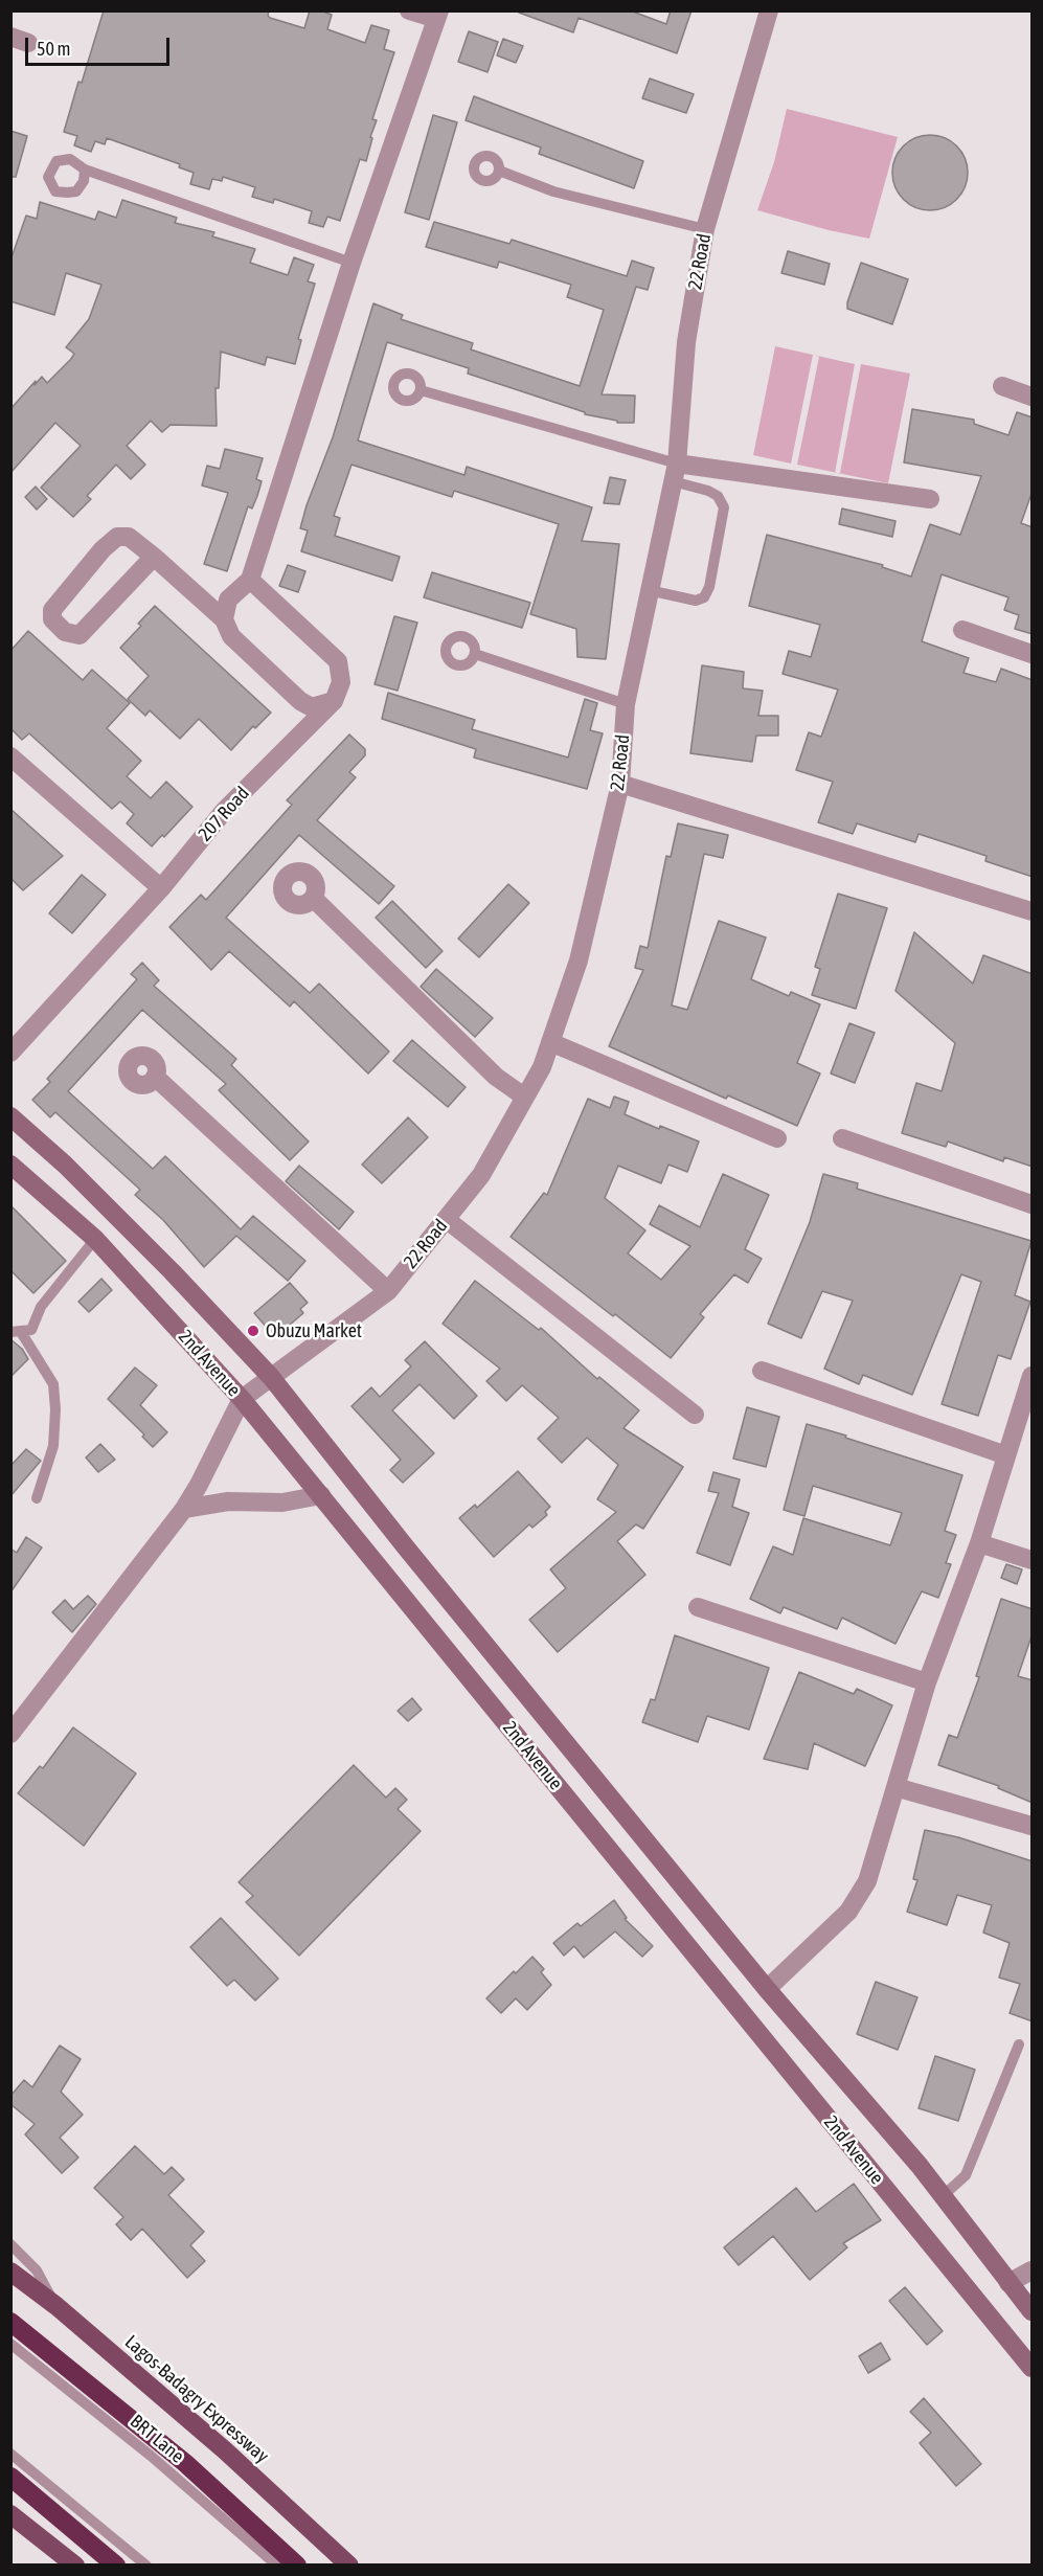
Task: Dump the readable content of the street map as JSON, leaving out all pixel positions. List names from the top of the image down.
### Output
{
  "streets": {
    "main road": ["Lagos-Badagry Expressway"],
    "street": ["22 Road", "207 Road", "2nd Avenue"],
    "lane": ["BRT Lane"]
  },
  "crossings": [
    ["22 Road", "2nd Avenue"]
  ],
  "places": ["Obuzu Market"],
  "scale_bar": "50 m"
}
